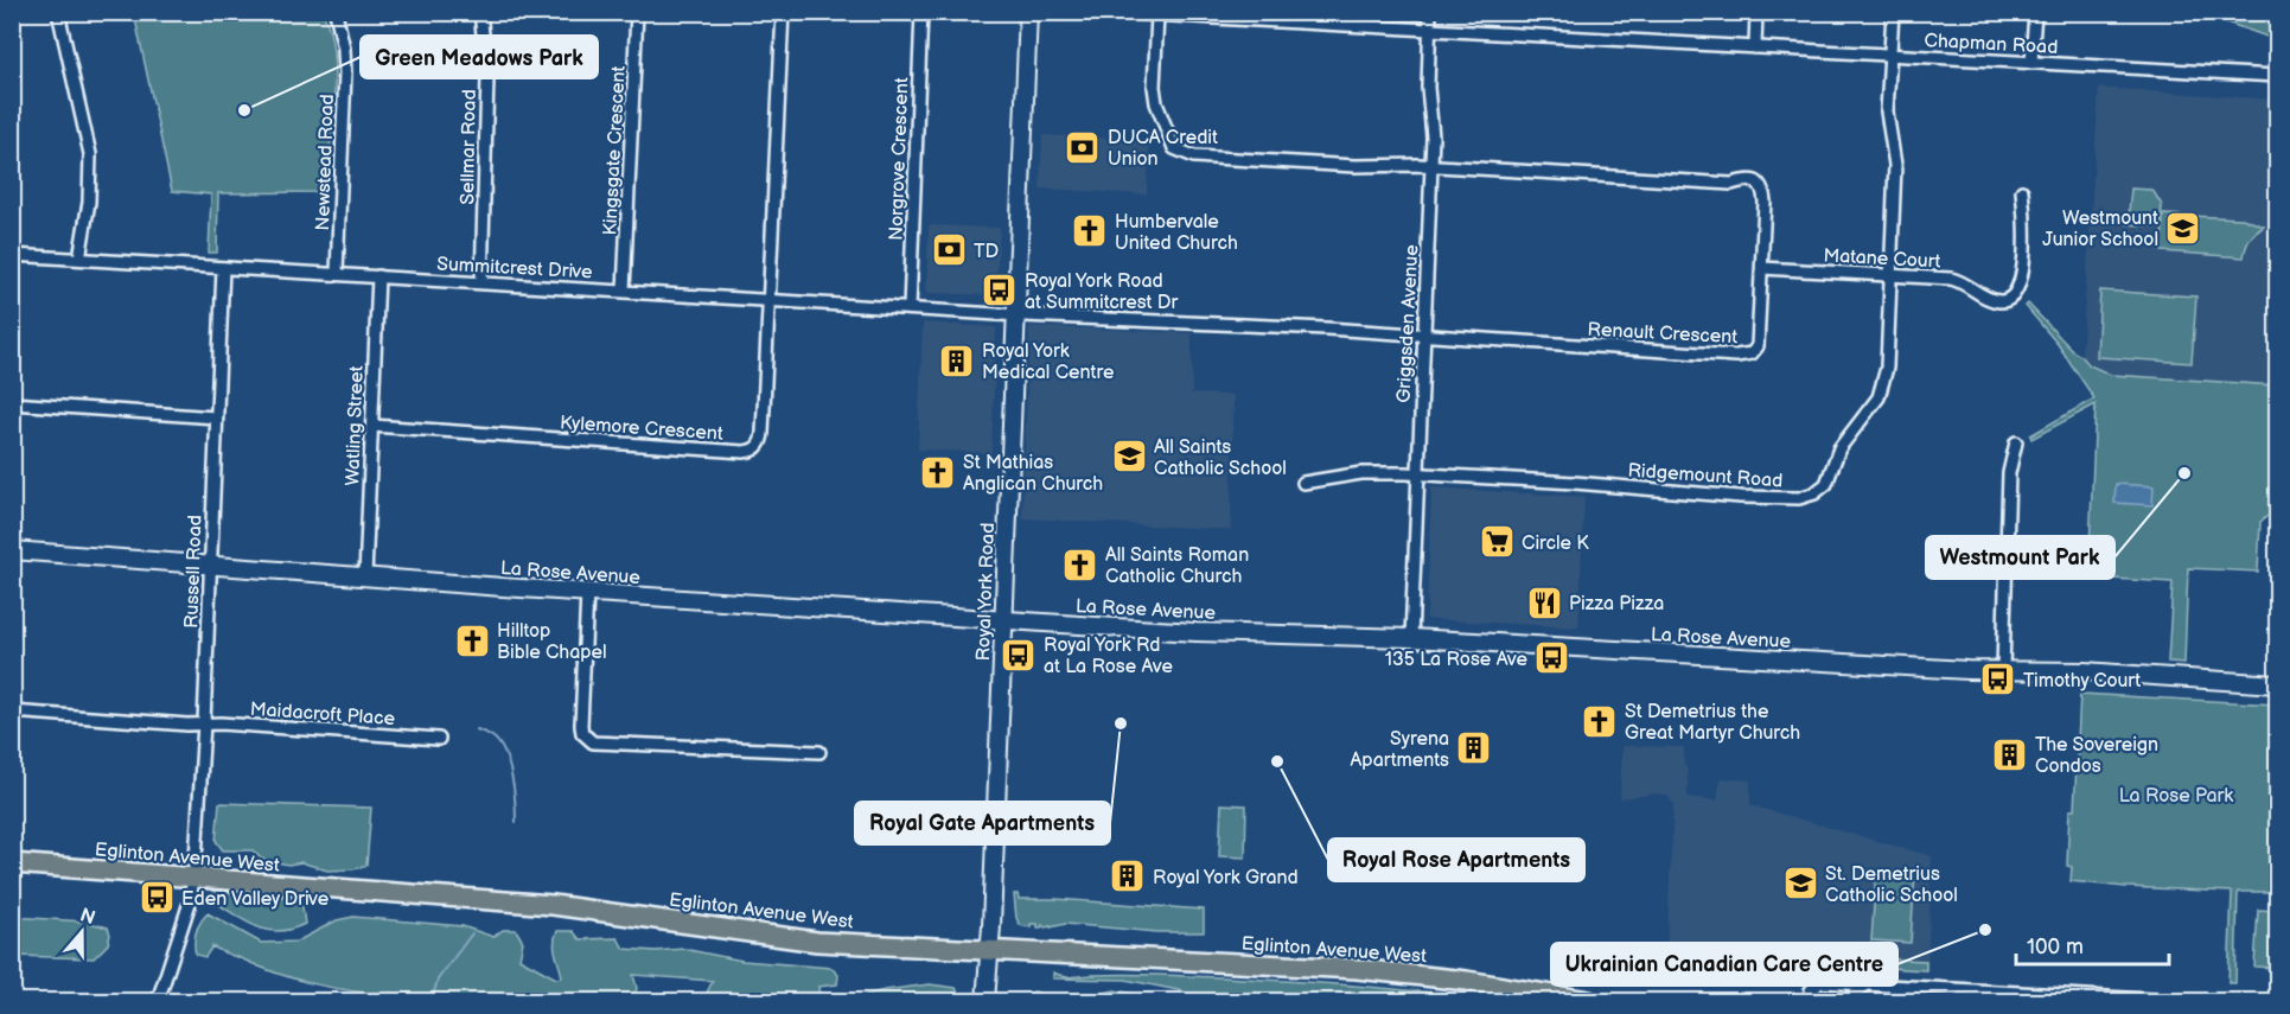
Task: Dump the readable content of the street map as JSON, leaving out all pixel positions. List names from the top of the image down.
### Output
{
  "streets": {
    "main road": ["Eglinton Avenue West"],
    "street": [
      "Chapman Road",
      "Sellmar Road",
      "Kingsgate Crescent",
      "Norgrove Crescent",
      "Newstead Road",
      "Matane Court",
      "Summitcrest Drive",
      "Griggsden Avenue",
      "Renault Crescent",
      "Watling Street",
      "Kylemore Crescent",
      "Ridgemount Road",
      "Russell Road",
      "La Rose Avenue",
      "Royal York Road",
      "Maidacroft Place"
    ]
  },
  "crossings": [
    ["Chapman Road", "Griggsden Avenue"],
    ["Chapman Road", "Renault Crescent"],
    ["Chapman Road", "Ridgemount Road"],
    ["Sellmar Road", "Summitcrest Drive"],
    ["Kingsgate Crescent", "Summitcrest Drive"],
    ["Norgrove Crescent", "Summitcrest Drive"],
    ["Newstead Road", "Summitcrest Drive"],
    ["Matane Court", "Renault Crescent"],
    ["Matane Court", "Ridgemount Road"],
    ["Summitcrest Drive", "Renault Crescent"],
    ["Summitcrest Drive", "Watling Street"],
    ["Summitcrest Drive", "Kylemore Crescent"],
    ["Summitcrest Drive", "Russell Road"],
    ["Summitcrest Drive", "Royal York Road"],
    ["Griggsden Avenue", "Renault Crescent"],
    ["Griggsden Avenue", "Ridgemount Road"],
    ["Griggsden Avenue", "La Rose Avenue"],
    ["Renault Crescent", "Royal York Road"],
    ["Watling Street", "Kylemore Crescent"],
    ["Watling Street", "La Rose Avenue"],
    ["Russell Road", "La Rose Avenue"],
    ["Russell Road", "Maidacroft Place"],
    ["Russell Road", "Eglinton Avenue West"],
    ["La Rose Avenue", "Royal York Road"],
    ["Royal York Road", "Eglinton Avenue West"]
  ],
  "parks": ["La Rose Park"],
  "places": {
    "other": [
      "Green Meadows Park",
      "Westmount Park",
      "Royal Gate Apartments",
      "Royal Rose Apartments",
      "Ukrainian Canadian Care Centre"
    ],
    "bank": ["DUCA Credit Union", "TD"],
    "school or university": ["Westmount Junior School", "All Saints Catholic School", "St. Demetrius Catholic School"],
    "church": [
      "Humbervale United Church",
      "St Mathias Anglican Church",
      "All Saints Roman Catholic Church",
      "Hilltop Bible Chapel",
      "St Demetrius the Great Martyr Church"
    ],
    "bus stop": [
      "Royal York Road at Summitcrest Dr",
      "Royal York Rd at La Rose Ave",
      "135 La Rose Ave",
      "Timothy Court",
      "Eden Valley Drive"
    ],
    "building": [
      "Royal York Medical Centre",
      "Syrena Apartments",
      "The Sovereign Condos",
      "Royal York Grand"
    ],
    "supermarket": ["Circle K"],
    "restaurant": ["Pizza Pizza"]
  },
  "scale_bar": "100 m",
  "north": "top"
}
